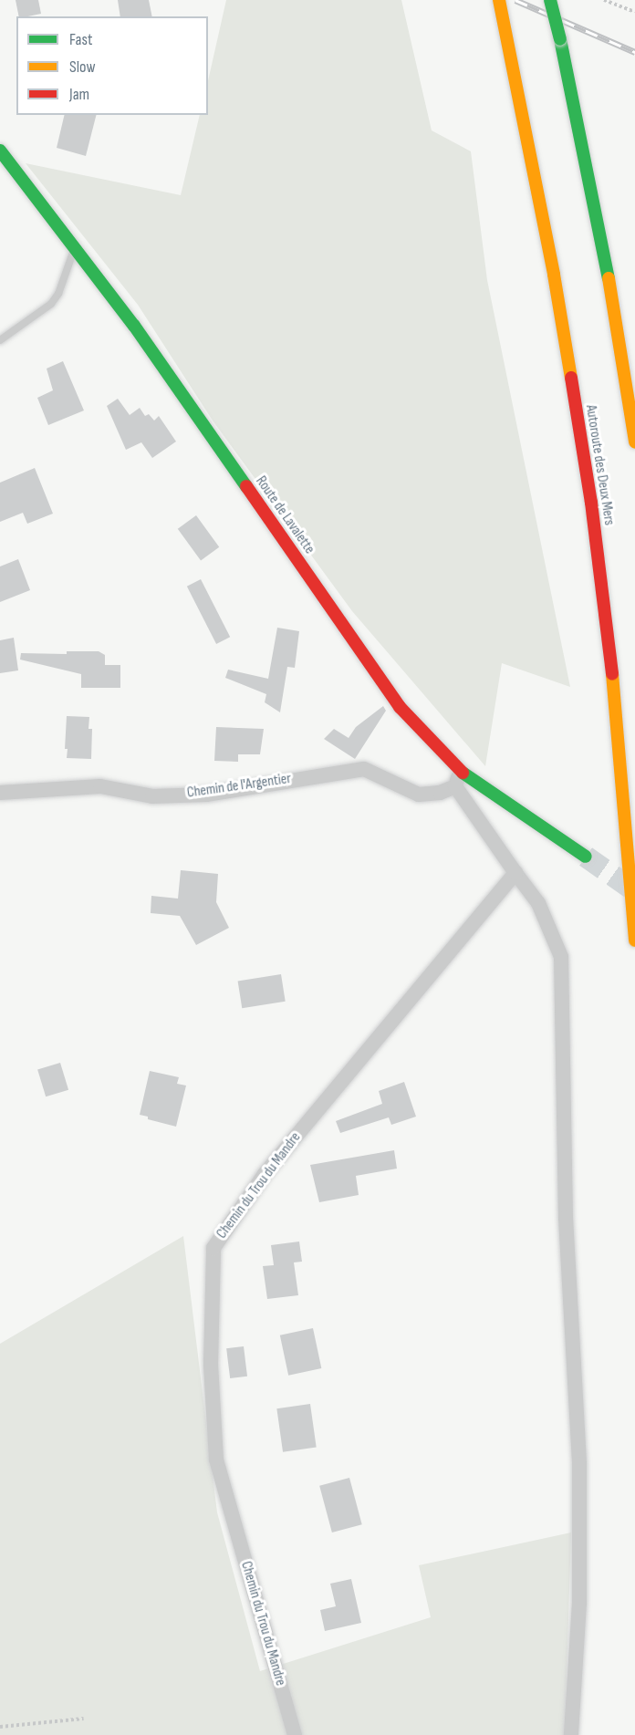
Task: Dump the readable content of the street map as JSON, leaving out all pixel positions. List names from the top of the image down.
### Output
{
  "streets": {
    "main road": ["Autoroute des Deux Mers", "Route de Lavalette"],
    "street": ["Chemin de l'Argentier", "Chemin du Trou du Mandre"]
  },
  "legend": ["Fast", "Slow", "Jam"]
}
